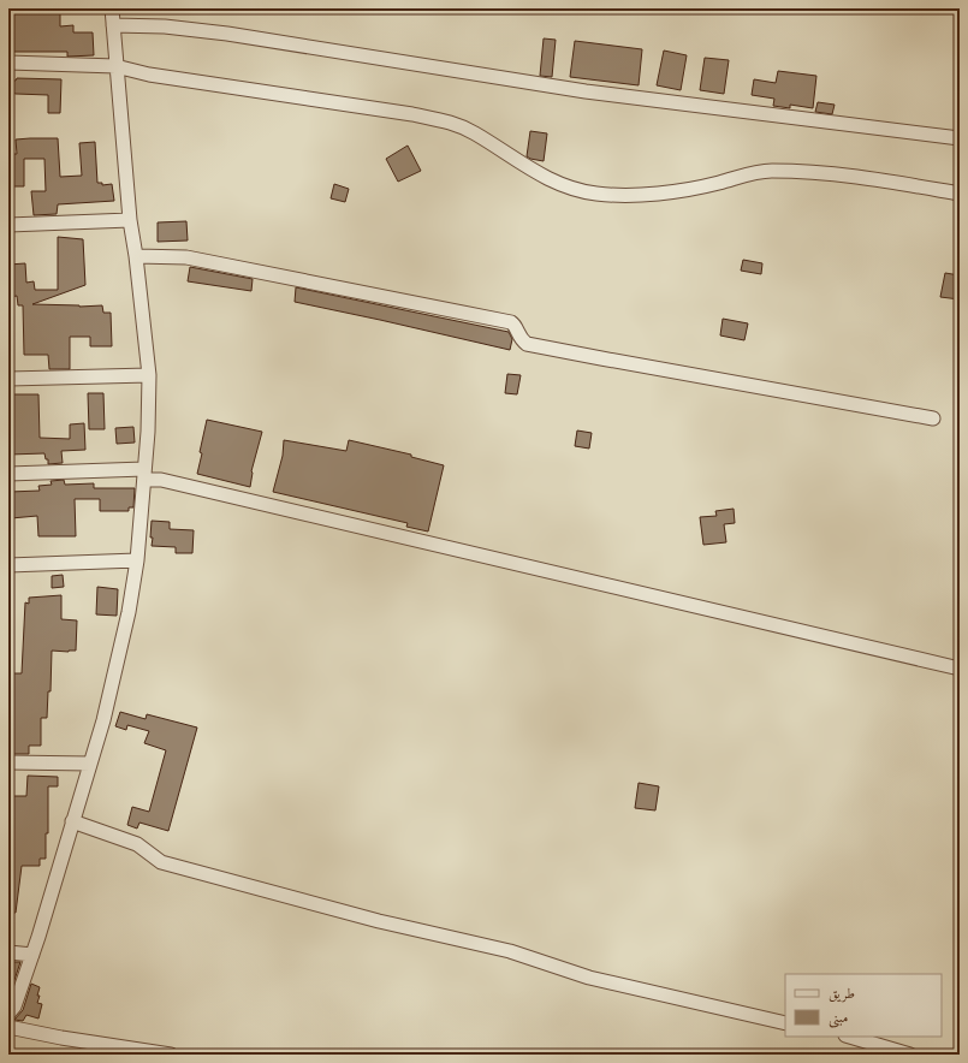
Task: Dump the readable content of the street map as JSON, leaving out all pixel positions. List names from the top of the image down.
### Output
{
  "legend": ["طريق", "مبنى"]
}
